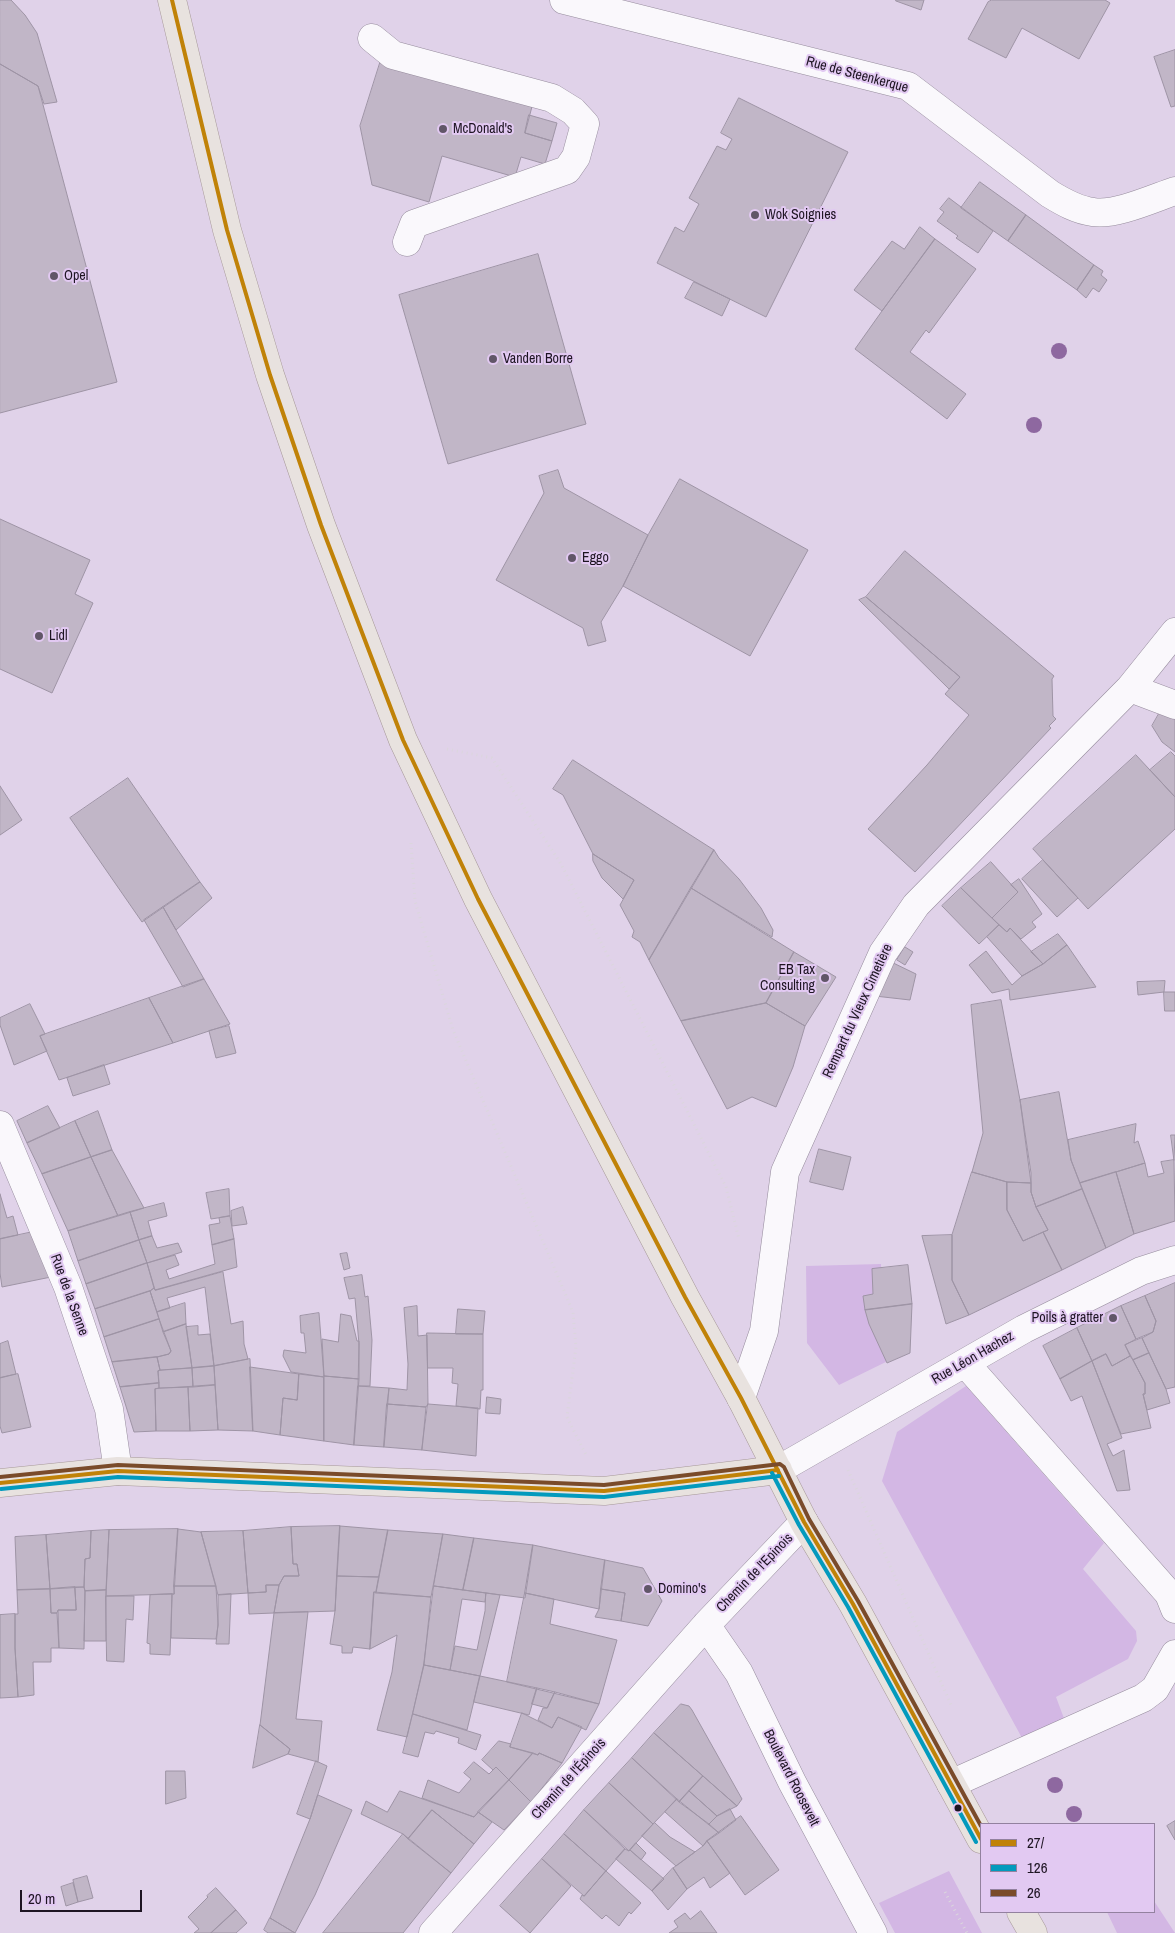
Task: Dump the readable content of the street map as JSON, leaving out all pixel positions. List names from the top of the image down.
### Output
{
  "streets": {
    "street": [
      "Rue de Steenkerque",
      "Rempart du Vieux Cimetière",
      "Rue de la Senne",
      "Rue Léon Hachez",
      "Chemin de l'Epinois",
      "Boulevard Roosevelt",
      "Chemin de l'Épinois"
    ]
  },
  "crossings": [
    ["Chemin de l'Epinois", "Boulevard Roosevelt"],
    ["Chemin de l'Epinois", "Chemin de l'Épinois"],
    ["Boulevard Roosevelt", "Chemin de l'Épinois"]
  ],
  "places": [
    "McDonald's",
    "Wok Soignies",
    "Opel",
    "Vanden Borre",
    "Eggo",
    "Lidl",
    "EB Tax Consulting",
    "Poils à gratter",
    "Domino's"
  ],
  "lines": ["transit line 27/", "transit line 26", "transit line 126"],
  "legend": ["27/", "126", "26"],
  "scale_bar": "20 m"
}
